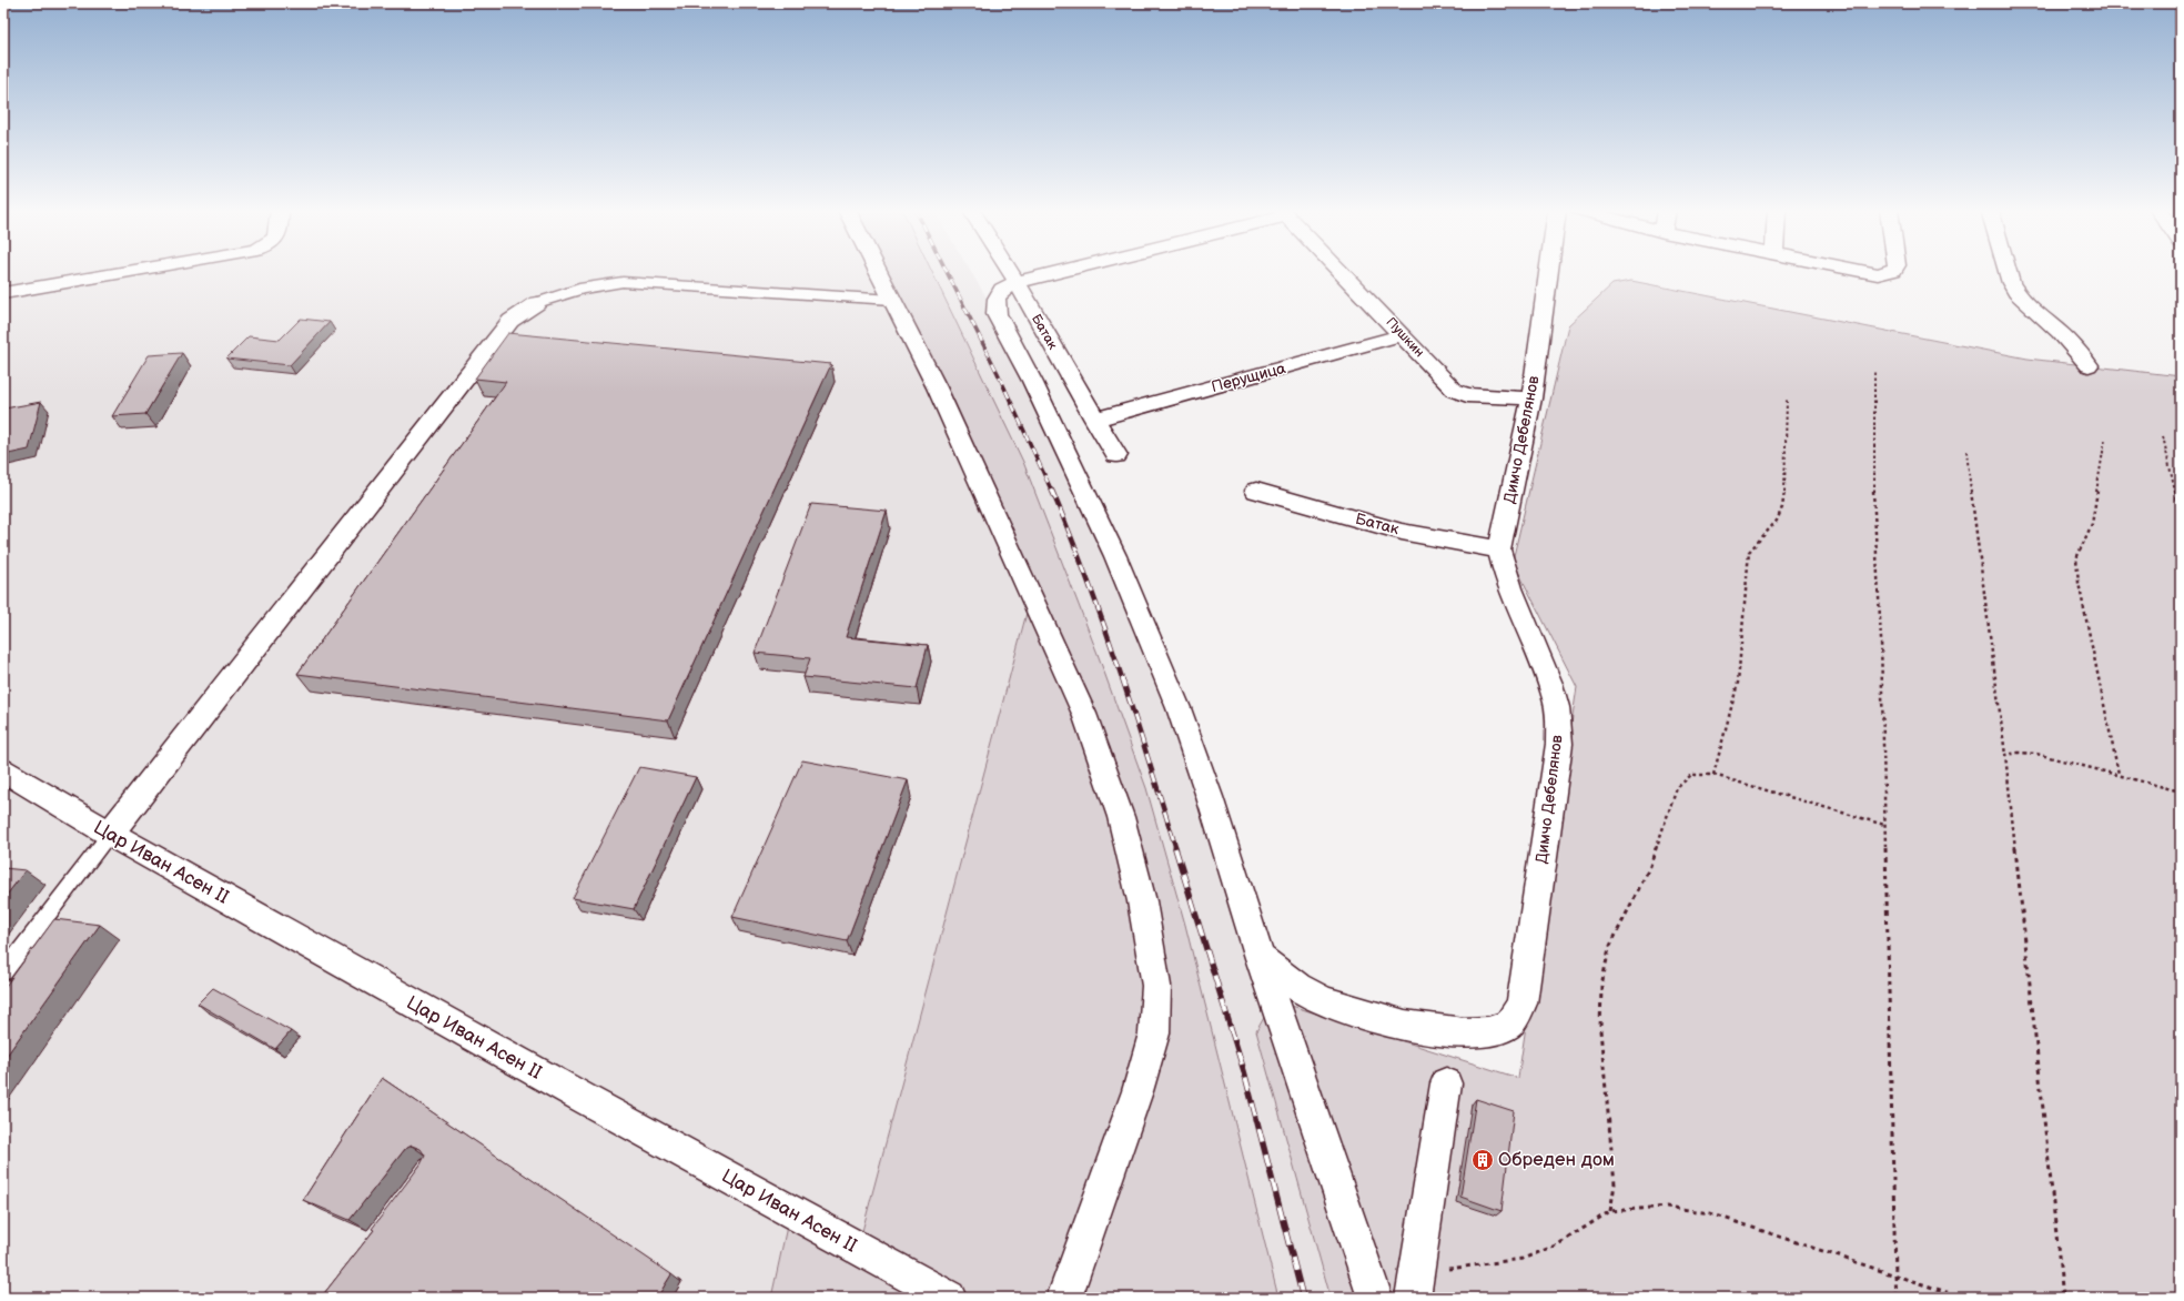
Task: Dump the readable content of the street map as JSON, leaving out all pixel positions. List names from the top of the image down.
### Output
{
  "streets": {
    "street": [
      "Батак",
      "Пушкин",
      "Перущица",
      "Димчо Дебелянов",
      "Цар Иван Асен II"
    ]
  },
  "crossings": [
    ["Батак", "Перущица"],
    ["Батак", "Димчо Дебелянов"],
    ["Пушкин", "Перущица"],
    ["Пушкин", "Димчо Дебелянов"]
  ],
  "places": {
    "building": ["Обреден дом"]
  }
}
